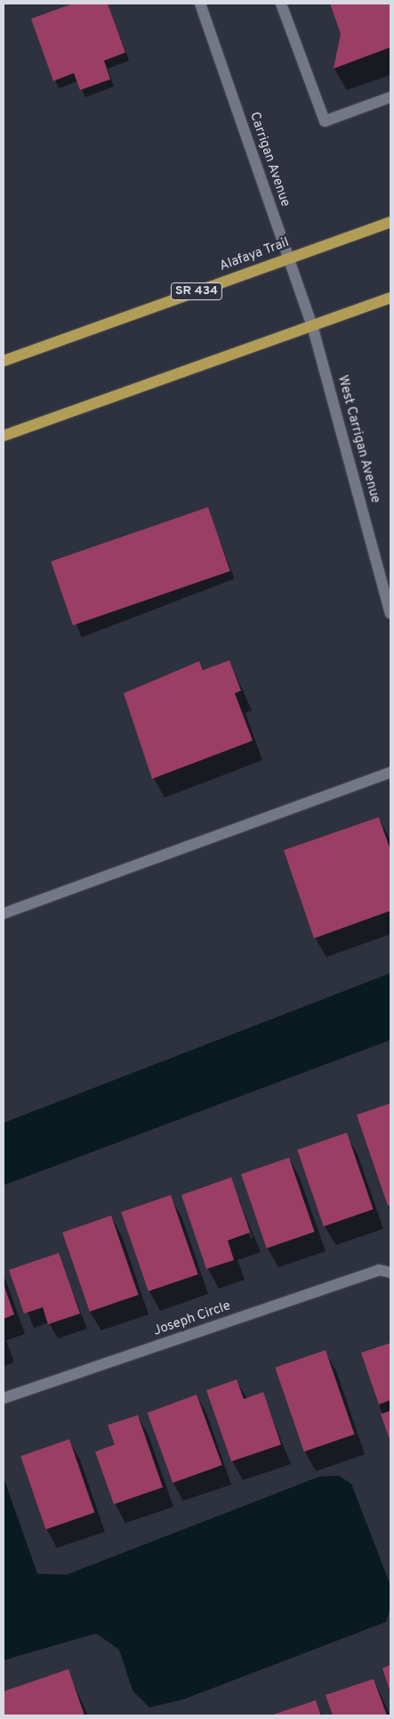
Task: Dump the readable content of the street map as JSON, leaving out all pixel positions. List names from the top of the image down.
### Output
{
  "streets": {
    "main road": ["Alafaya Trail", "SR 434"],
    "street": ["Carrigan Avenue", "West Carrigan Avenue", "Joseph Circle"]
  },
  "crossings": [
    ["Carrigan Avenue", "Alafaya Trail"],
    ["Carrigan Avenue", "West Carrigan Avenue"]
  ]
}
